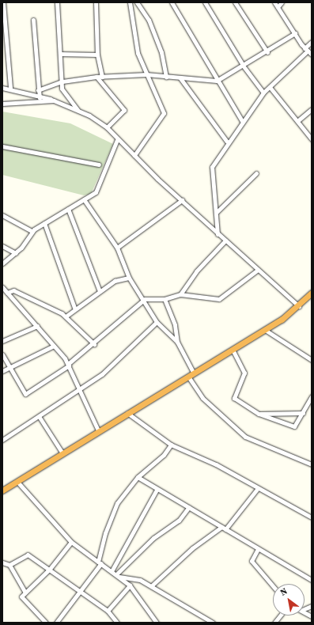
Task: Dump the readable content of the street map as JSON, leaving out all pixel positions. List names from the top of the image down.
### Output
{
  "north": "top left"
}
